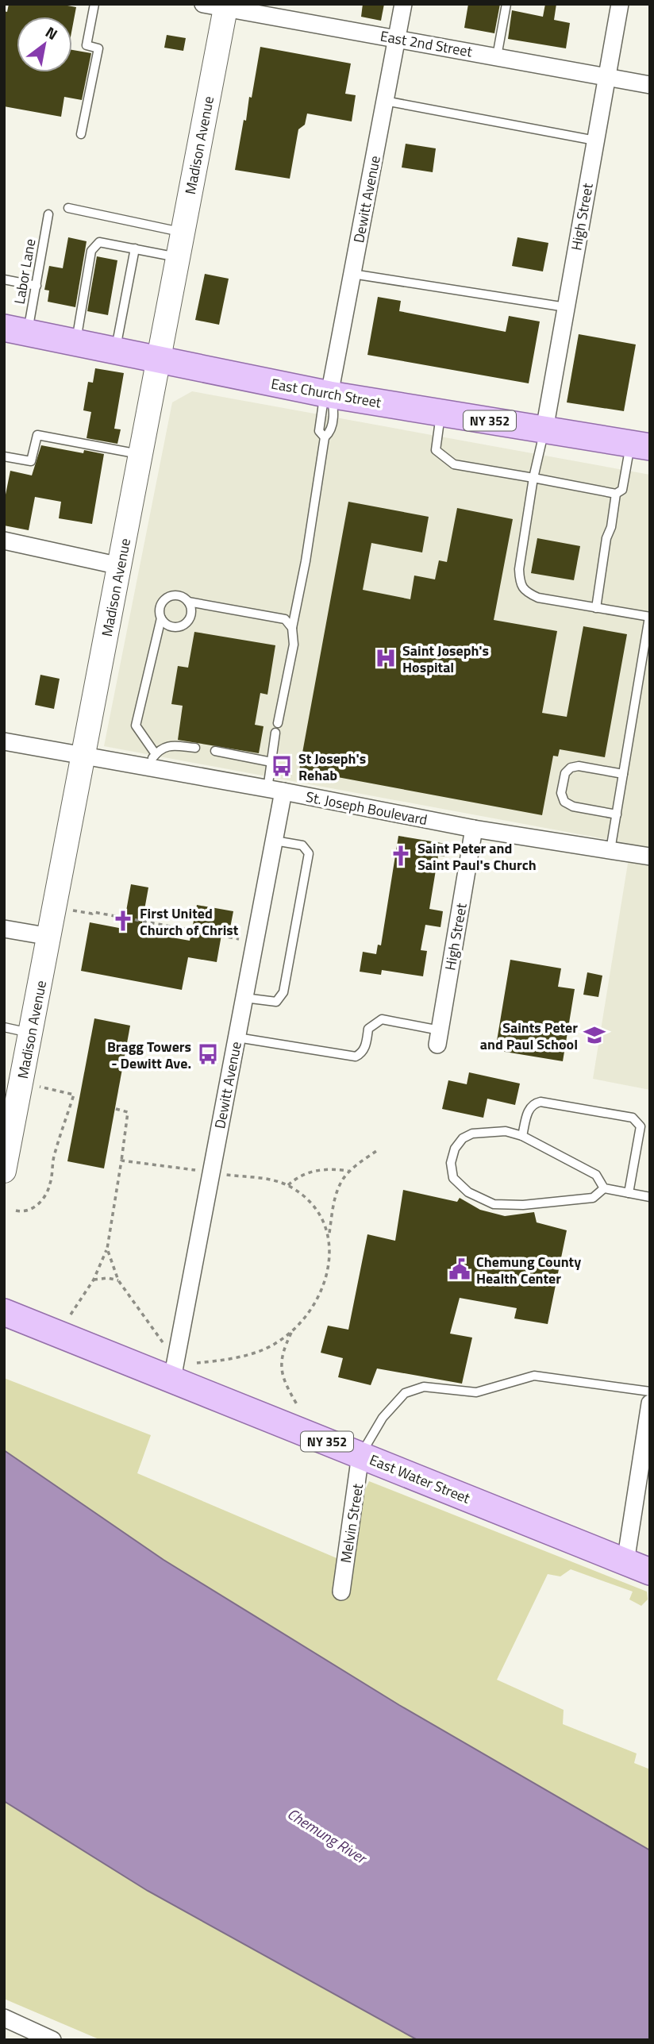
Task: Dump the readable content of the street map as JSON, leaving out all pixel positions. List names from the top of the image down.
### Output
{
  "streets": {
    "main road": [
      "Madison Avenue",
      "East Church Street",
      "NY 352",
      "East Water Street"
    ],
    "street": [
      "East 2nd Street",
      "Dewitt Avenue",
      "High Street",
      "St. Joseph Boulevard",
      "Melvin Street"
    ],
    "lane": ["Labor Lane"]
  },
  "crossings": [
    ["East 2nd Street", "Madison Avenue"],
    ["East 2nd Street", "Dewitt Avenue"],
    ["East 2nd Street", "High Street"],
    ["Madison Avenue", "East Church Street"],
    ["Madison Avenue", "St. Joseph Boulevard"],
    ["Dewitt Avenue", "East Church Street"],
    ["Dewitt Avenue", "St. Joseph Boulevard"],
    ["Dewitt Avenue", "East Water Street"],
    ["High Street", "East Church Street"],
    ["High Street", "St. Joseph Boulevard"],
    ["Labor Lane", "East Church Street"],
    ["East Water Street", "Melvin Street"]
  ],
  "water": ["Chemung River"],
  "places": {
    "hospital": ["Saint Joseph's Hospital"],
    "bus stop": ["St Joseph's Rehab", "Bragg Towers - Dewitt Ave."],
    "church": ["Saint Peter and Saint Paul's Church", "First United Church of Christ"],
    "school or university": ["Saints Peter and Paul School"],
    "public building": ["Chemung County Health Center"]
  },
  "north": "top right"
}
